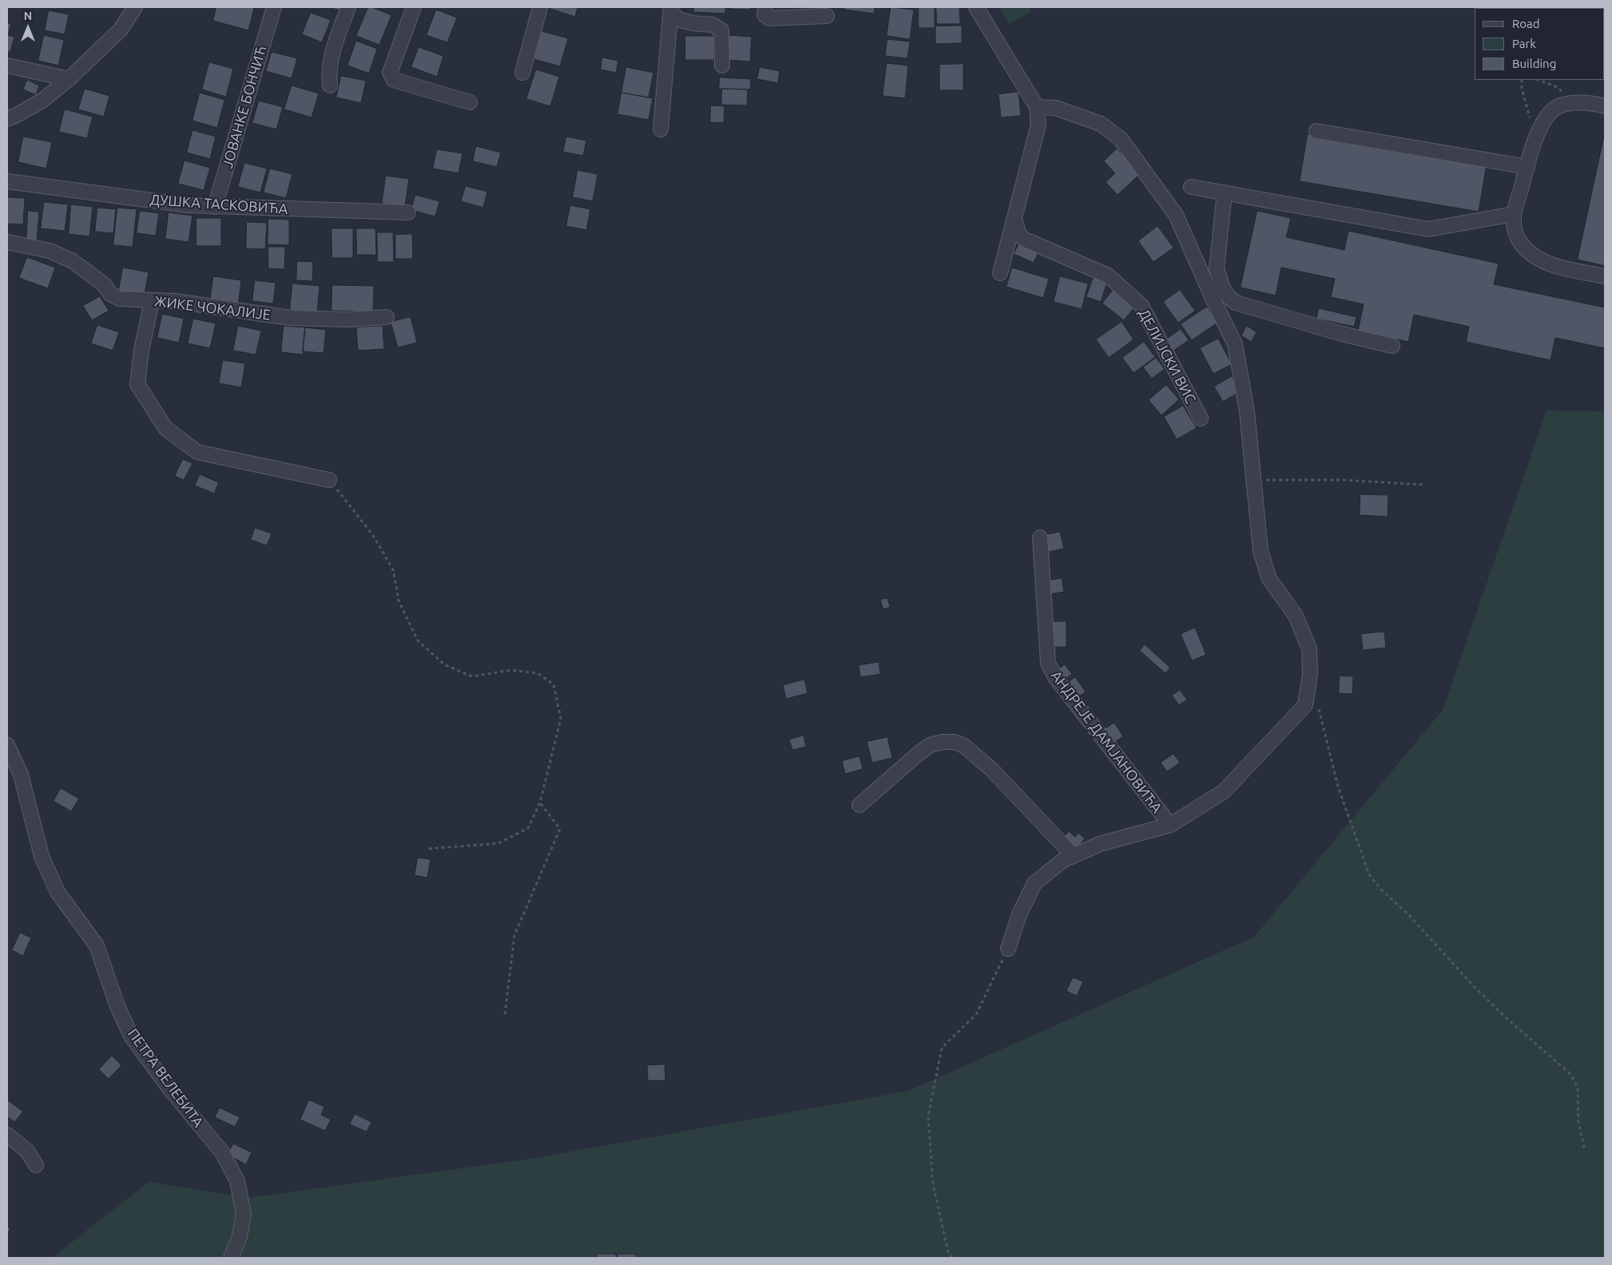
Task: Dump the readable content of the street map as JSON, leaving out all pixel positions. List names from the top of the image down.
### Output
{
  "streets": {
    "street": [
      "ЈОВАНКЕ БОНЧИЋ",
      "ДУШКА ТАСКОВИЋА",
      "ЖИКЕ ЧОКАЛИЈЕ",
      "ДЕЛИЈСКИ ВИС",
      "АНДРЕЈЕ ДАМЈАНОВИЋА",
      "ПЕТРА ВЕЛЕБИТА"
    ]
  },
  "crossings": [
    ["ЈОВАНКЕ БОНЧИЋ", "ДУШКА ТАСКОВИЋА"]
  ],
  "legend": ["Road", "Park", "Building"],
  "north": "top"
}
